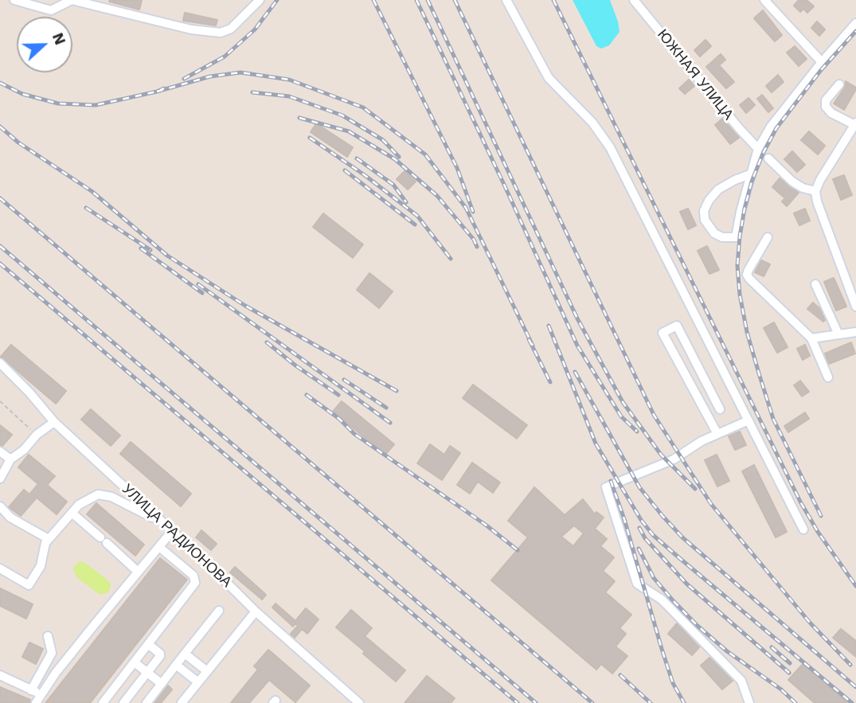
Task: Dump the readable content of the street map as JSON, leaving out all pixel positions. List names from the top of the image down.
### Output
{
  "streets": {
    "street": ["ЮЖНАЯ УЛИЦА", "УЛИЦА РАДИОНОВА"]
  },
  "north": "right"
}
